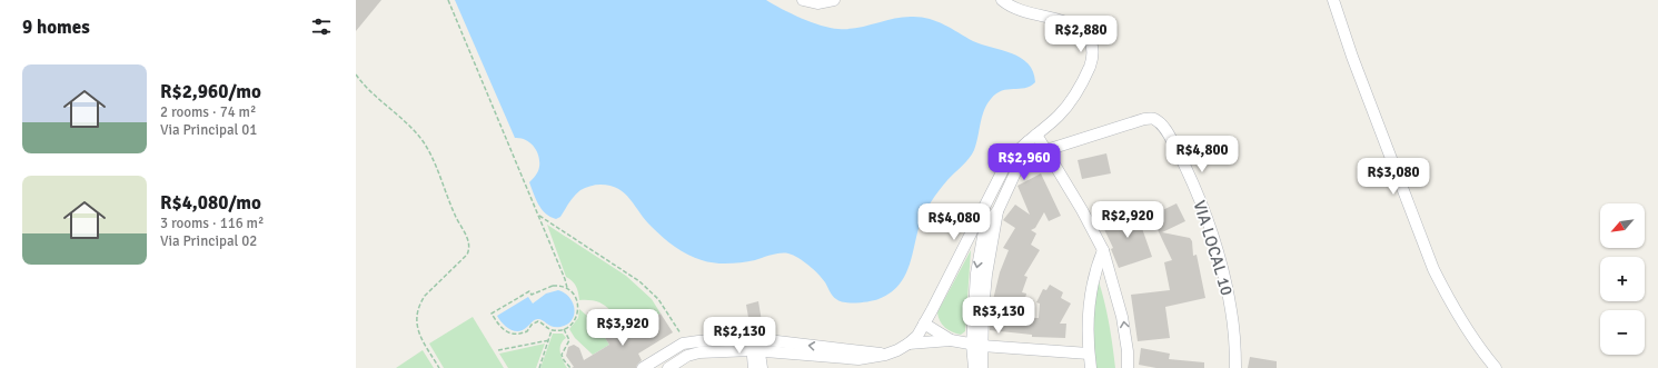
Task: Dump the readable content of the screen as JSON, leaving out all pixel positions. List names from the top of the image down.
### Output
{
  "streets": {
    "street": ["VIA LOCAL 10"]
  },
  "north": "bottom left",
  "page": {
    "heading": "9 homes",
    "price": [
      "R$2,880",
      "R$4,800",
      "R$2,960",
      "R$3,080",
      "R$2,920",
      "R$4,080",
      "R$3,130",
      "R$3,920",
      "R$2,130"
    ],
    "list": [
      {
        "name": "R$2,960/mo",
        "note": "2 rooms · 74 m² · Via Principal 01"
      },
      {
        "name": "R$4,080/mo",
        "note": "3 rooms · 116 m² · Via Principal 02"
      }
    ],
    "map_buttons": ["+", "−"]
  }
}
